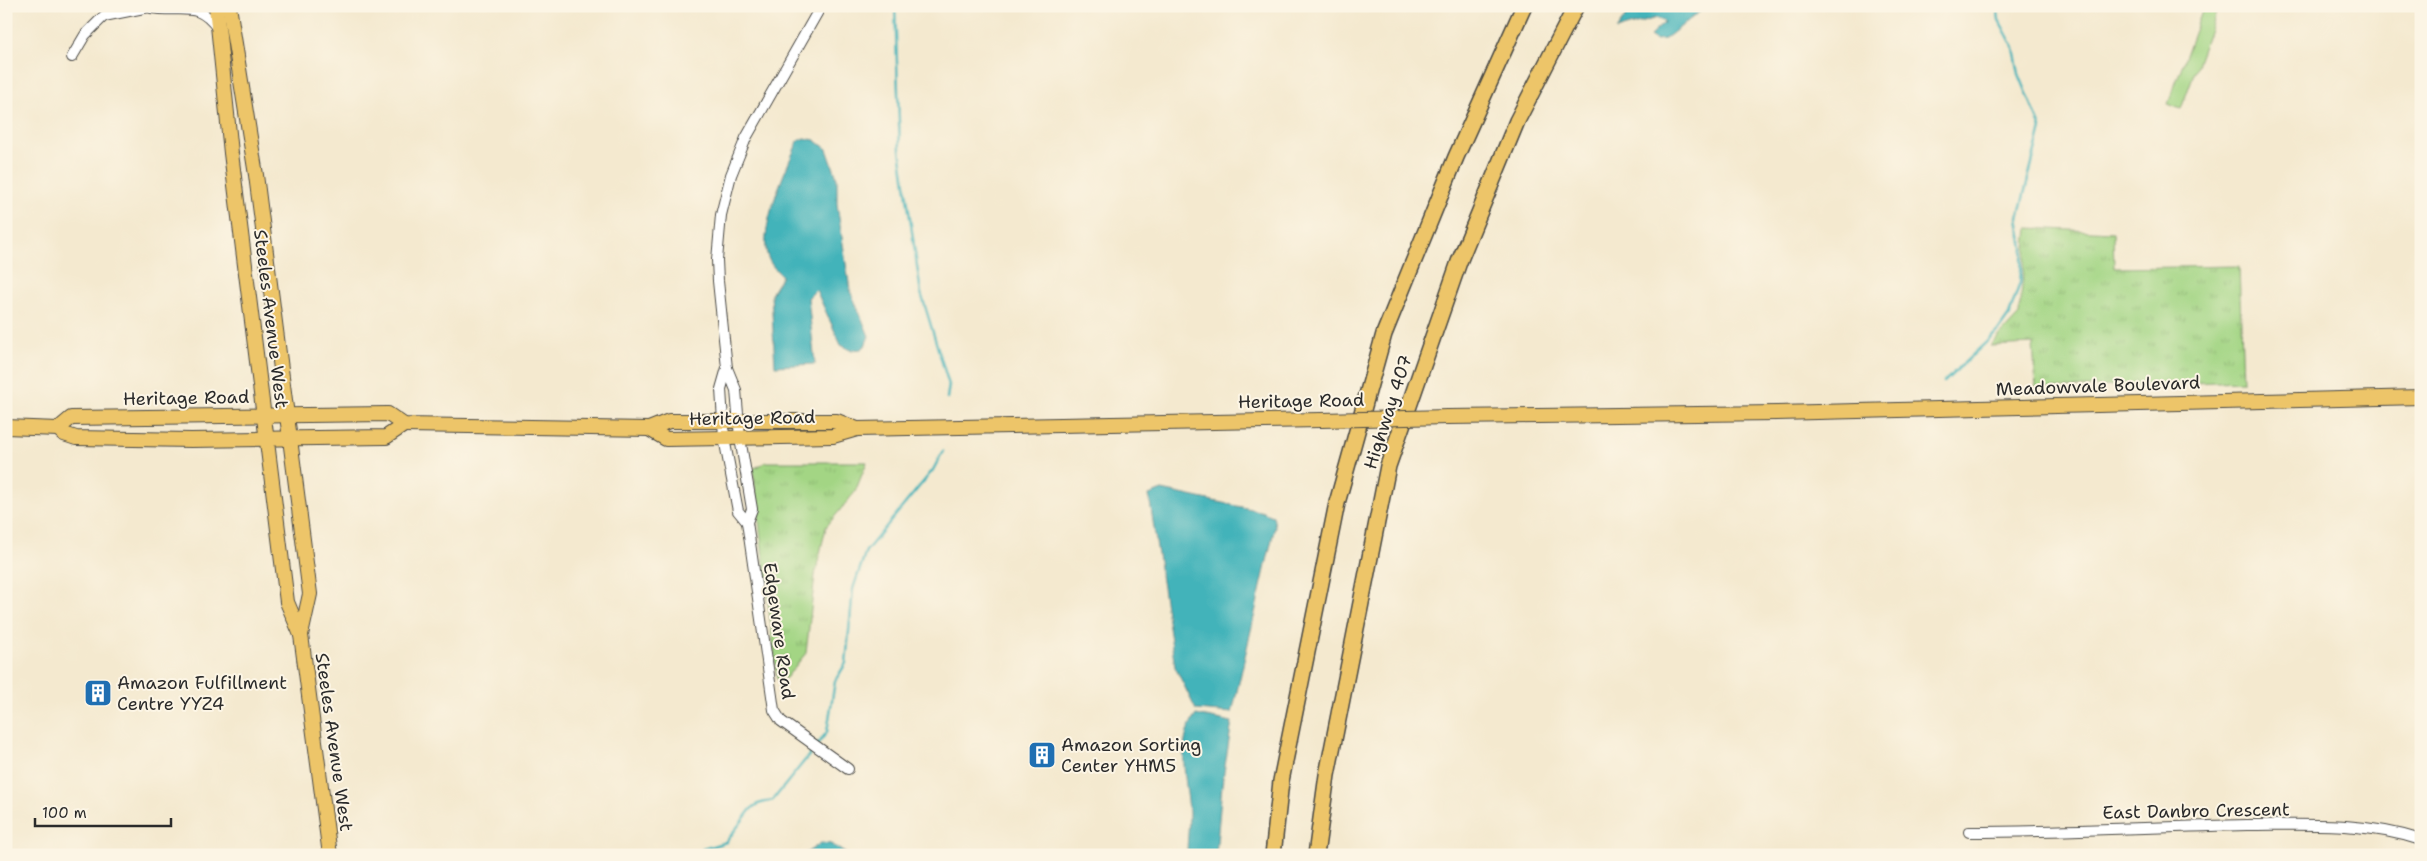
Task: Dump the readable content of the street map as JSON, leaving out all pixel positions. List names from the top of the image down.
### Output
{
  "streets": {
    "highway": ["Highway 407"],
    "main road": ["Steeles Avenue West", "Meadowvale Boulevard", "Heritage Road"],
    "street": ["Edgeware Road", "East Danbro Crescent"]
  },
  "crossings": [
    ["Steeles Avenue West", "Heritage Road"],
    ["Meadowvale Boulevard", "Heritage Road"],
    ["Heritage Road", "Edgeware Road"]
  ],
  "places": {
    "building": ["Amazon Fulfillment Centre YYZ4", "Amazon Sorting Center YHM5"]
  },
  "scale_bar": "100 m"
}
